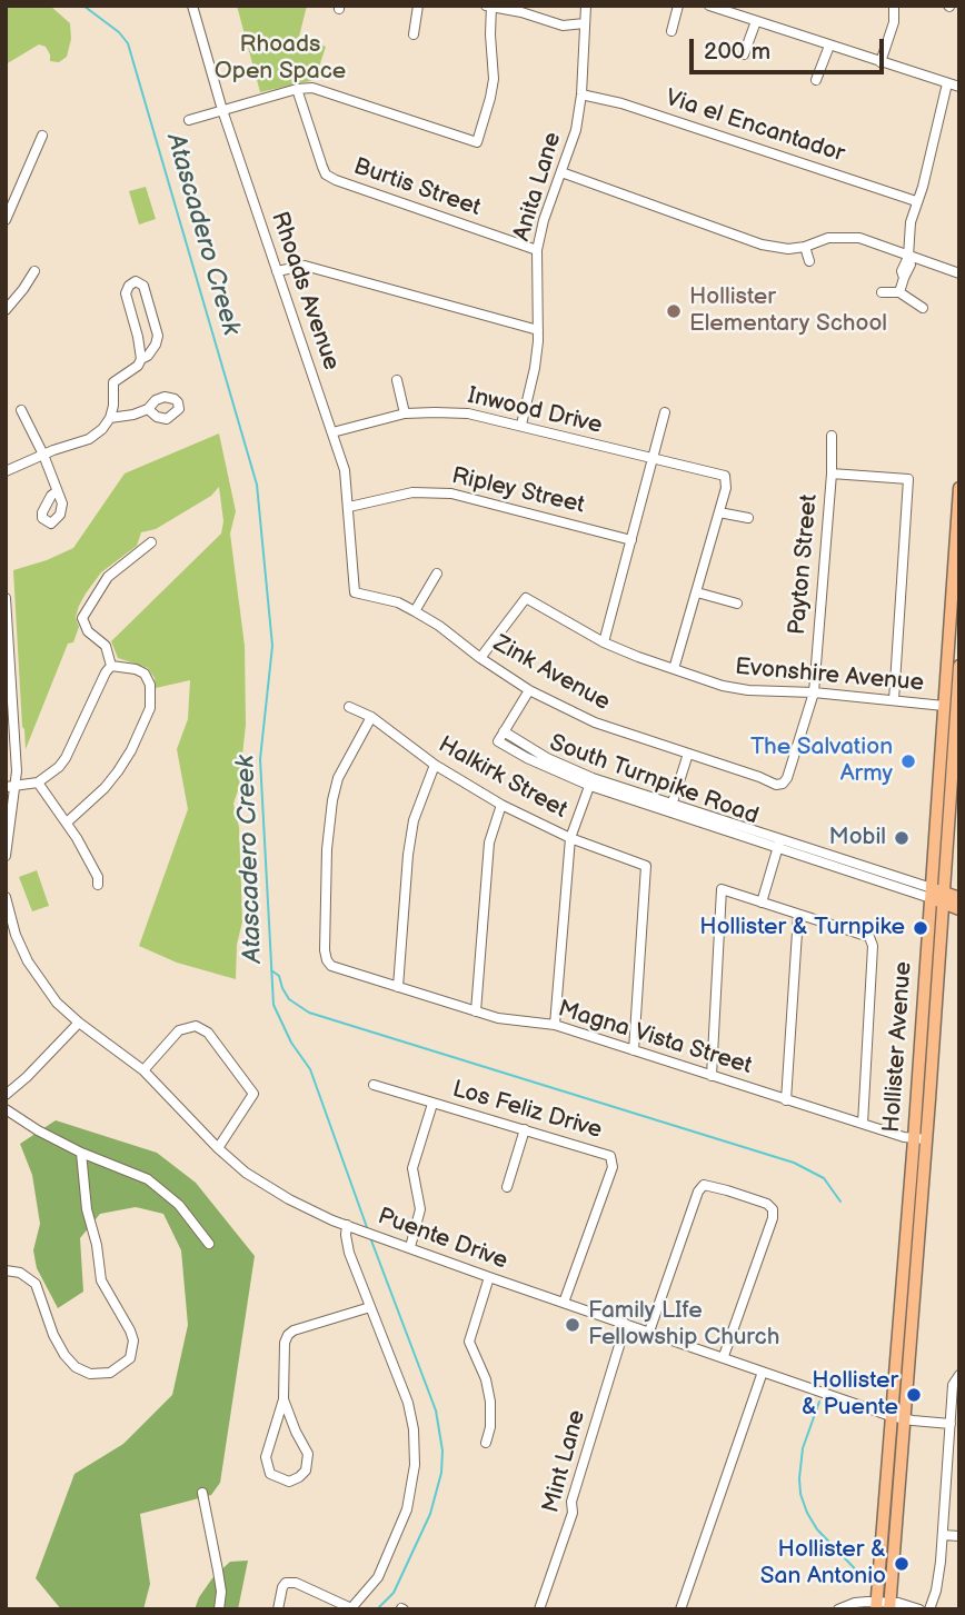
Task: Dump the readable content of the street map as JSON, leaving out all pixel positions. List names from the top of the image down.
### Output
{
  "streets": {
    "main road": ["South Turnpike Road", "Hollister Avenue"],
    "street": [
      "Via el Encantador",
      "Anita Lane",
      "Burtis Street",
      "Rhoads Avenue",
      "Inwood Drive",
      "Ripley Street",
      "Payton Street",
      "Zink Avenue",
      "Evonshire Avenue",
      "Halkirk Street",
      "Magna Vista Street",
      "Los Feliz Drive",
      "Puente Drive",
      "Mint Lane"
    ]
  },
  "crossings": [
    ["Via el Encantador", "Anita Lane"],
    ["Anita Lane", "Burtis Street"],
    ["Anita Lane", "Inwood Drive"],
    ["Rhoads Avenue", "Inwood Drive"],
    ["Rhoads Avenue", "Ripley Street"],
    ["Rhoads Avenue", "Zink Avenue"],
    ["Payton Street", "Zink Avenue"],
    ["Payton Street", "Evonshire Avenue"],
    ["Zink Avenue", "Evonshire Avenue"],
    ["Zink Avenue", "South Turnpike Road"],
    ["Evonshire Avenue", "Hollister Avenue"],
    ["Halkirk Street", "Magna Vista Street"],
    ["South Turnpike Road", "Hollister Avenue"],
    ["Magna Vista Street", "Hollister Avenue"],
    ["Hollister Avenue", "Puente Drive"],
    ["Los Feliz Drive", "Puente Drive"],
    ["Puente Drive", "Mint Lane"]
  ],
  "water": ["Atascadero Creek"],
  "parks": ["Rhoads Open Space"],
  "places": [
    "Hollister Elementary School",
    "The Salvation Army",
    "Mobil",
    "Hollister & Turnpike",
    "Family LIfe Fellowship Church",
    "Hollister & Puente",
    "Hollister & San Antonio"
  ],
  "scale_bar": "200 m"
}
